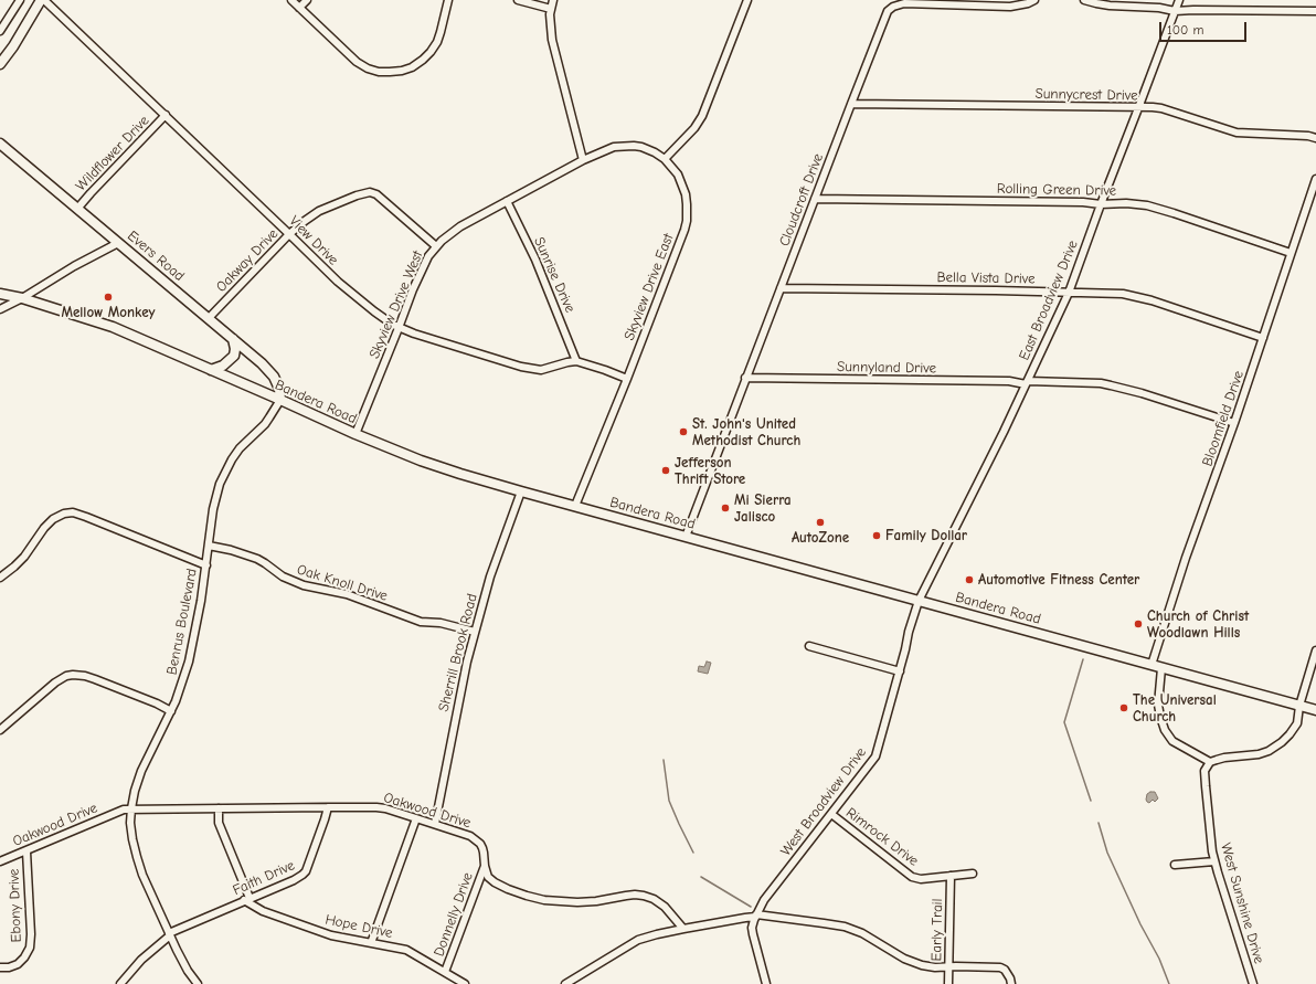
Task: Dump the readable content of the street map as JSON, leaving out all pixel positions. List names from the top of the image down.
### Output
{
  "streets": {
    "main road": ["Evers Road", "Bandera Road"],
    "street": [
      "Sunnycrest Drive",
      "Wildflower Drive",
      "Rolling Green Drive",
      "Cloudcroft Drive",
      "View Drive",
      "Oakway Drive",
      "Sunrise Drive",
      "Bella Vista Drive",
      "Skyview Drive East",
      "East Broadview Drive",
      "Skyview Drive West",
      "Sunnyland Drive",
      "Bloomfield Drive",
      "Oak Knoll Drive",
      "Benrus Boulevard",
      "Sherrill Brook Road",
      "West Broadview Drive",
      "Oakwood Drive",
      "Rimrock Drive",
      "Faith Drive",
      "West Sunshine Drive",
      "Ebony Drive",
      "Donnelly Drive",
      "Hope Drive",
      "Early Trail"
    ]
  },
  "crossings": [
    ["Sunnycrest Drive", "Cloudcroft Drive"],
    ["Sunnycrest Drive", "East Broadview Drive"],
    ["Wildflower Drive", "View Drive"],
    ["Wildflower Drive", "Evers Road"],
    ["Rolling Green Drive", "Cloudcroft Drive"],
    ["Rolling Green Drive", "East Broadview Drive"],
    ["Rolling Green Drive", "Bloomfield Drive"],
    ["Cloudcroft Drive", "Bella Vista Drive"],
    ["Cloudcroft Drive", "Sunnyland Drive"],
    ["Cloudcroft Drive", "Bandera Road"],
    ["View Drive", "Oakway Drive"],
    ["View Drive", "Sunrise Drive"],
    ["View Drive", "Skyview Drive West"],
    ["Evers Road", "Oakway Drive"],
    ["Evers Road", "Bandera Road"],
    ["Evers Road", "Benrus Boulevard"],
    ["Oakway Drive", "Skyview Drive West"],
    ["Sunrise Drive", "Skyview Drive West"],
    ["Bella Vista Drive", "East Broadview Drive"],
    ["Bella Vista Drive", "Bloomfield Drive"],
    ["Skyview Drive East", "Skyview Drive West"],
    ["Skyview Drive East", "Bandera Road"],
    ["East Broadview Drive", "Sunnyland Drive"],
    ["East Broadview Drive", "Bandera Road"],
    ["East Broadview Drive", "West Broadview Drive"],
    ["Skyview Drive West", "Bandera Road"],
    ["Sunnyland Drive", "Bloomfield Drive"],
    ["Bandera Road", "Bloomfield Drive"],
    ["Bandera Road", "Benrus Boulevard"],
    ["Bandera Road", "Sherrill Brook Road"],
    ["Bandera Road", "West Broadview Drive"],
    ["Oak Knoll Drive", "Benrus Boulevard"],
    ["Oak Knoll Drive", "Sherrill Brook Road"],
    ["Benrus Boulevard", "Oakwood Drive"],
    ["Benrus Boulevard", "Faith Drive"],
    ["Sherrill Brook Road", "Oakwood Drive"],
    ["West Broadview Drive", "Rimrock Drive"],
    ["Oakwood Drive", "Faith Drive"],
    ["Oakwood Drive", "Ebony Drive"],
    ["Oakwood Drive", "Donnelly Drive"],
    ["Rimrock Drive", "Early Trail"],
    ["Faith Drive", "Hope Drive"],
    ["Donnelly Drive", "Hope Drive"]
  ],
  "places": [
    "Mellow Monkey",
    "St. John's United Methodist Church",
    "Jefferson Thrift Store",
    "Mi Sierra Jalisco",
    "AutoZone",
    "Family Dollar",
    "Automotive Fitness Center",
    "Church of Christ Woodlawn Hills",
    "The Universal Church"
  ],
  "scale_bar": "100 m"
}
